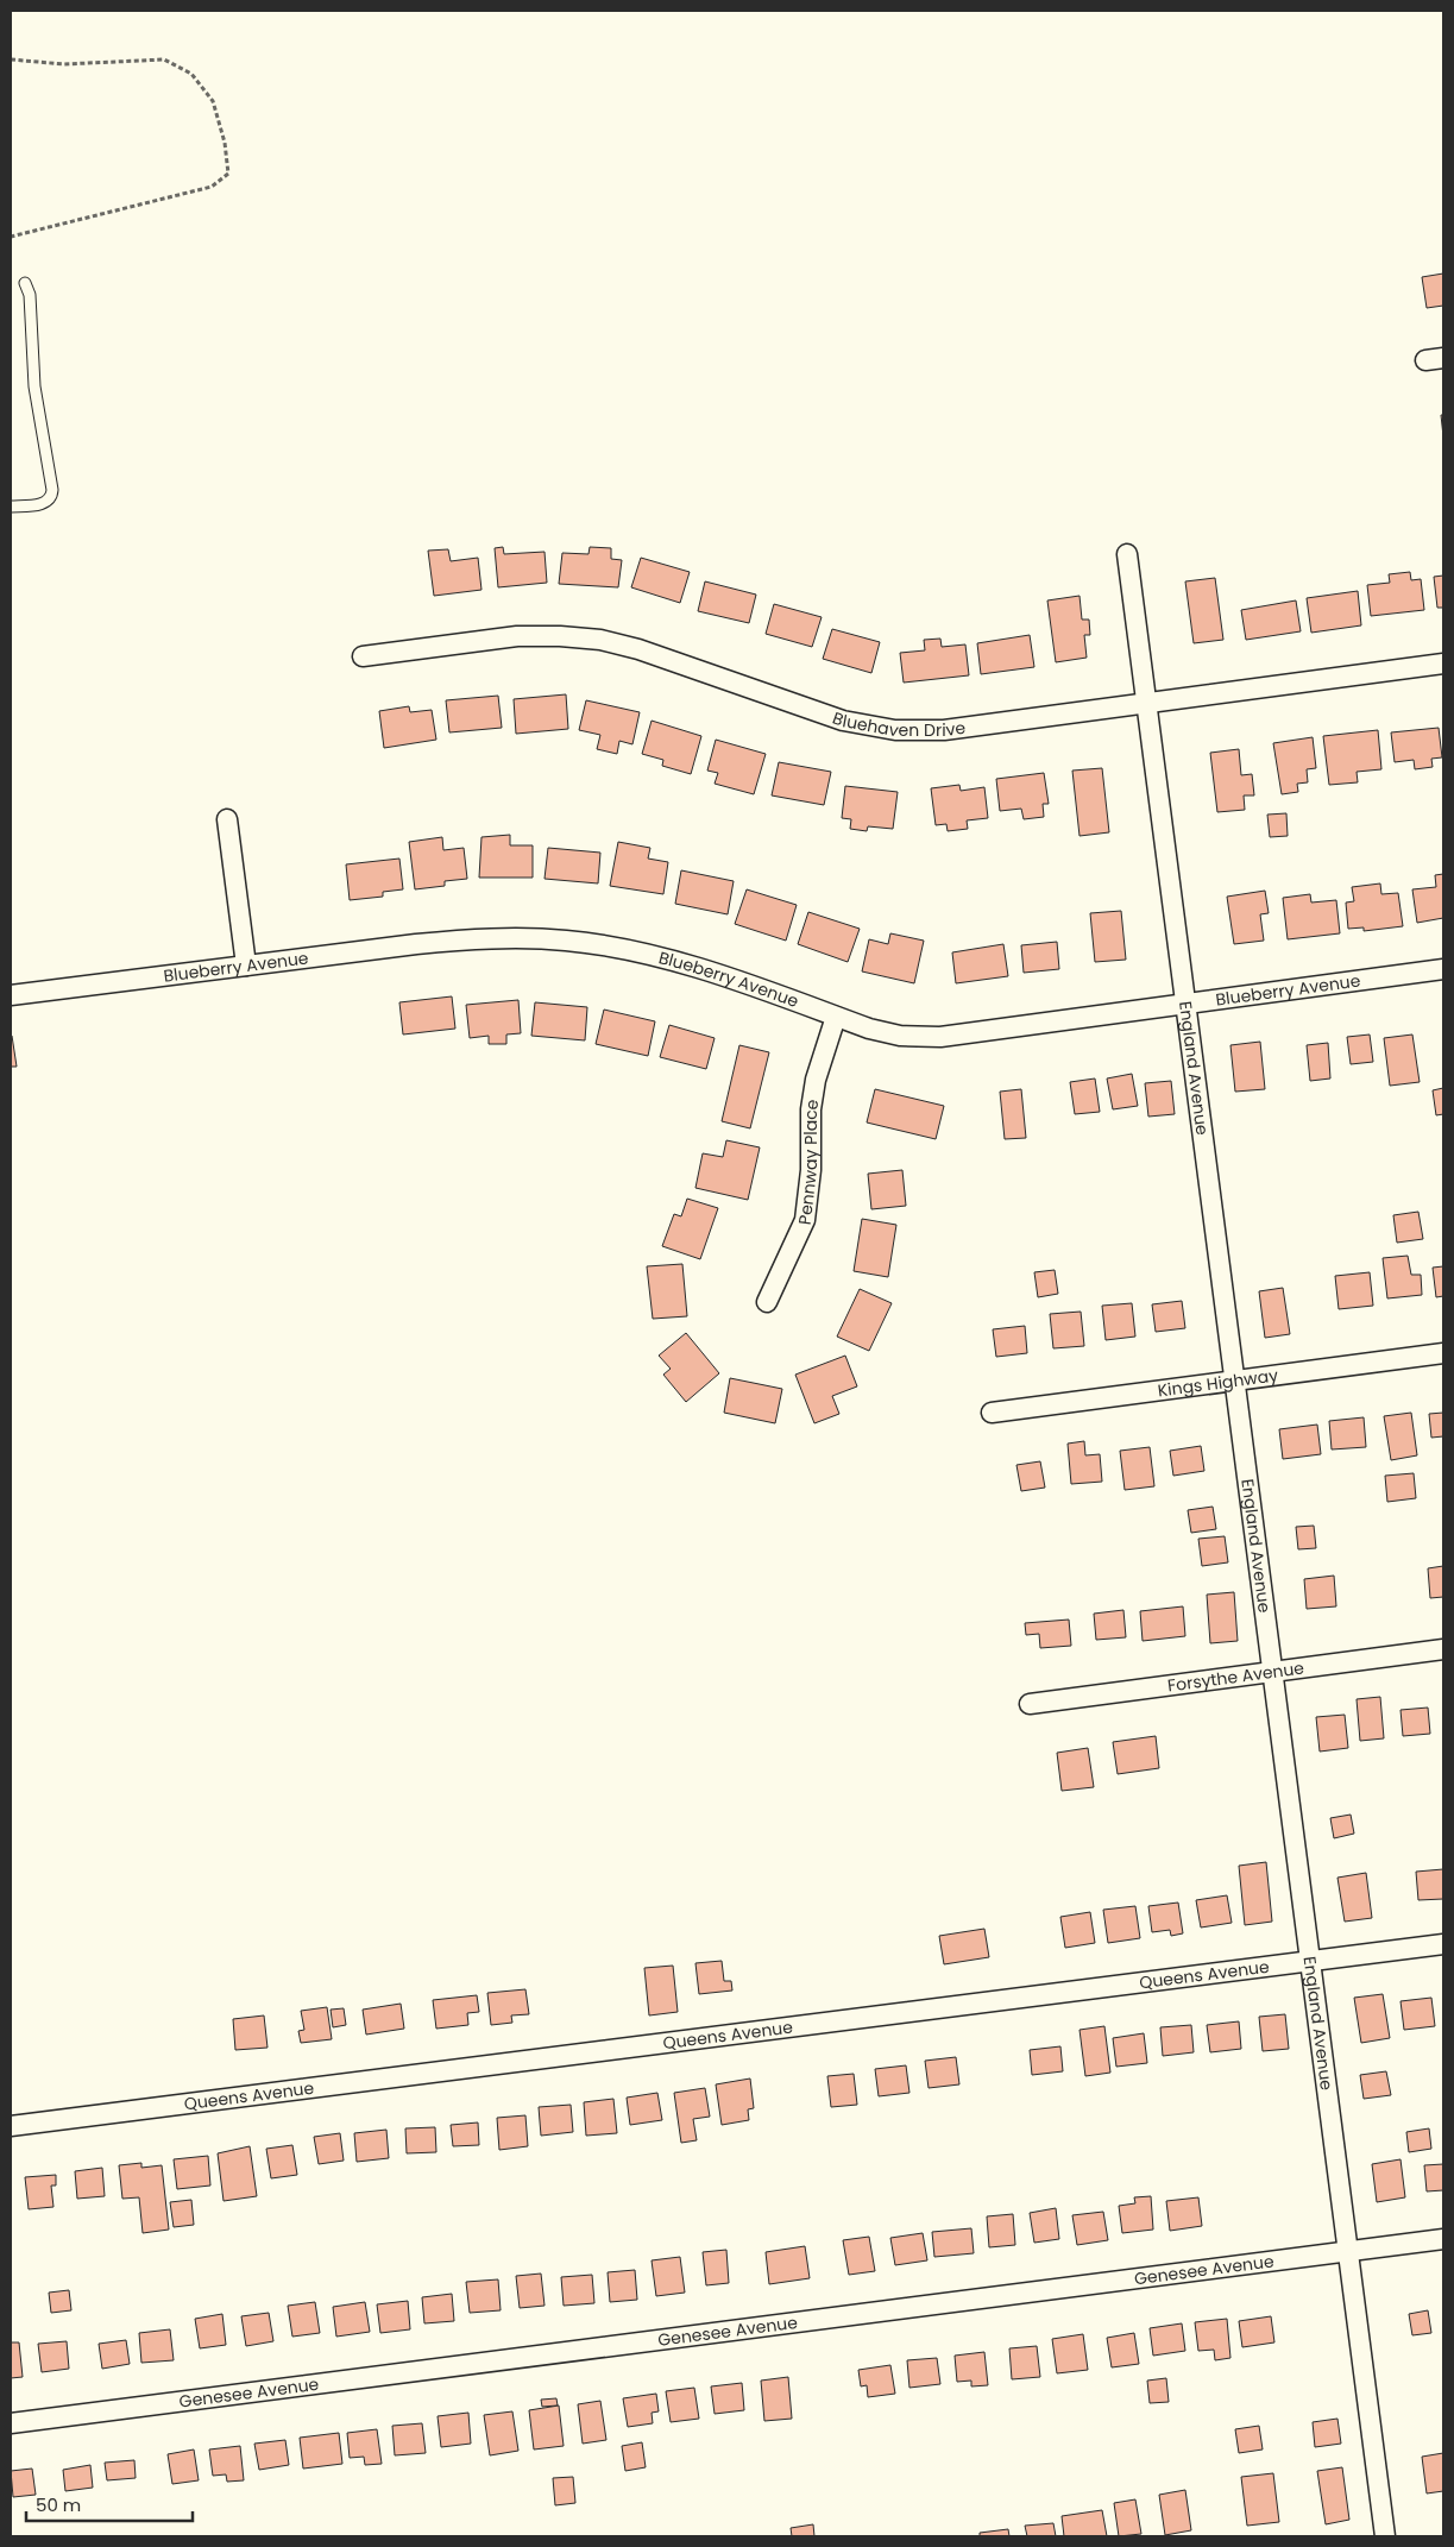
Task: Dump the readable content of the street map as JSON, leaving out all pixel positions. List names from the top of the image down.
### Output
{
  "streets": {
    "street": [
      "Bluehaven Drive",
      "Blueberry Avenue",
      "England Avenue",
      "Pennway Place",
      "Kings Highway",
      "Forsythe Avenue",
      "Queens Avenue",
      "Genesee Avenue"
    ]
  },
  "crossings": [
    ["Bluehaven Drive", "England Avenue"],
    ["Blueberry Avenue", "England Avenue"],
    ["Blueberry Avenue", "Pennway Place"],
    ["England Avenue", "Kings Highway"],
    ["England Avenue", "Forsythe Avenue"],
    ["England Avenue", "Queens Avenue"],
    ["England Avenue", "Genesee Avenue"]
  ],
  "scale_bar": "50 m"
}
